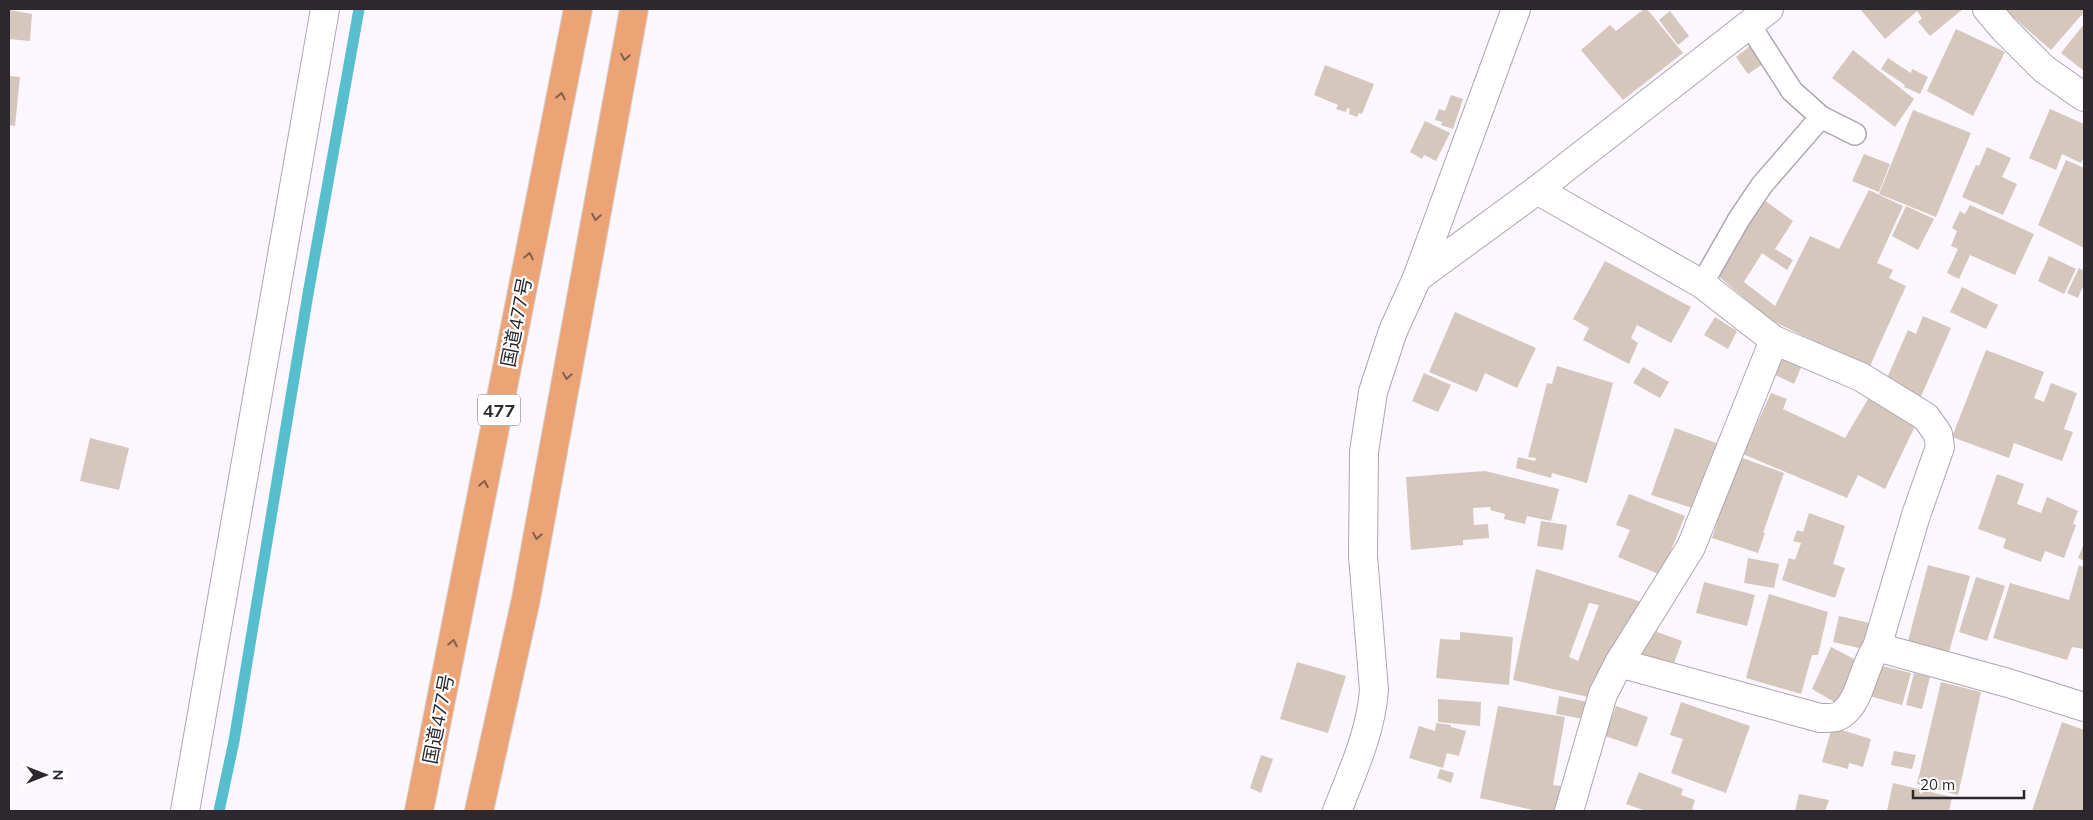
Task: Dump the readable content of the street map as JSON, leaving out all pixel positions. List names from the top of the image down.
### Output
{
  "streets": {
    "highway": ["国道477号", "477"]
  },
  "scale_bar": "20 m",
  "north": "right"
}
